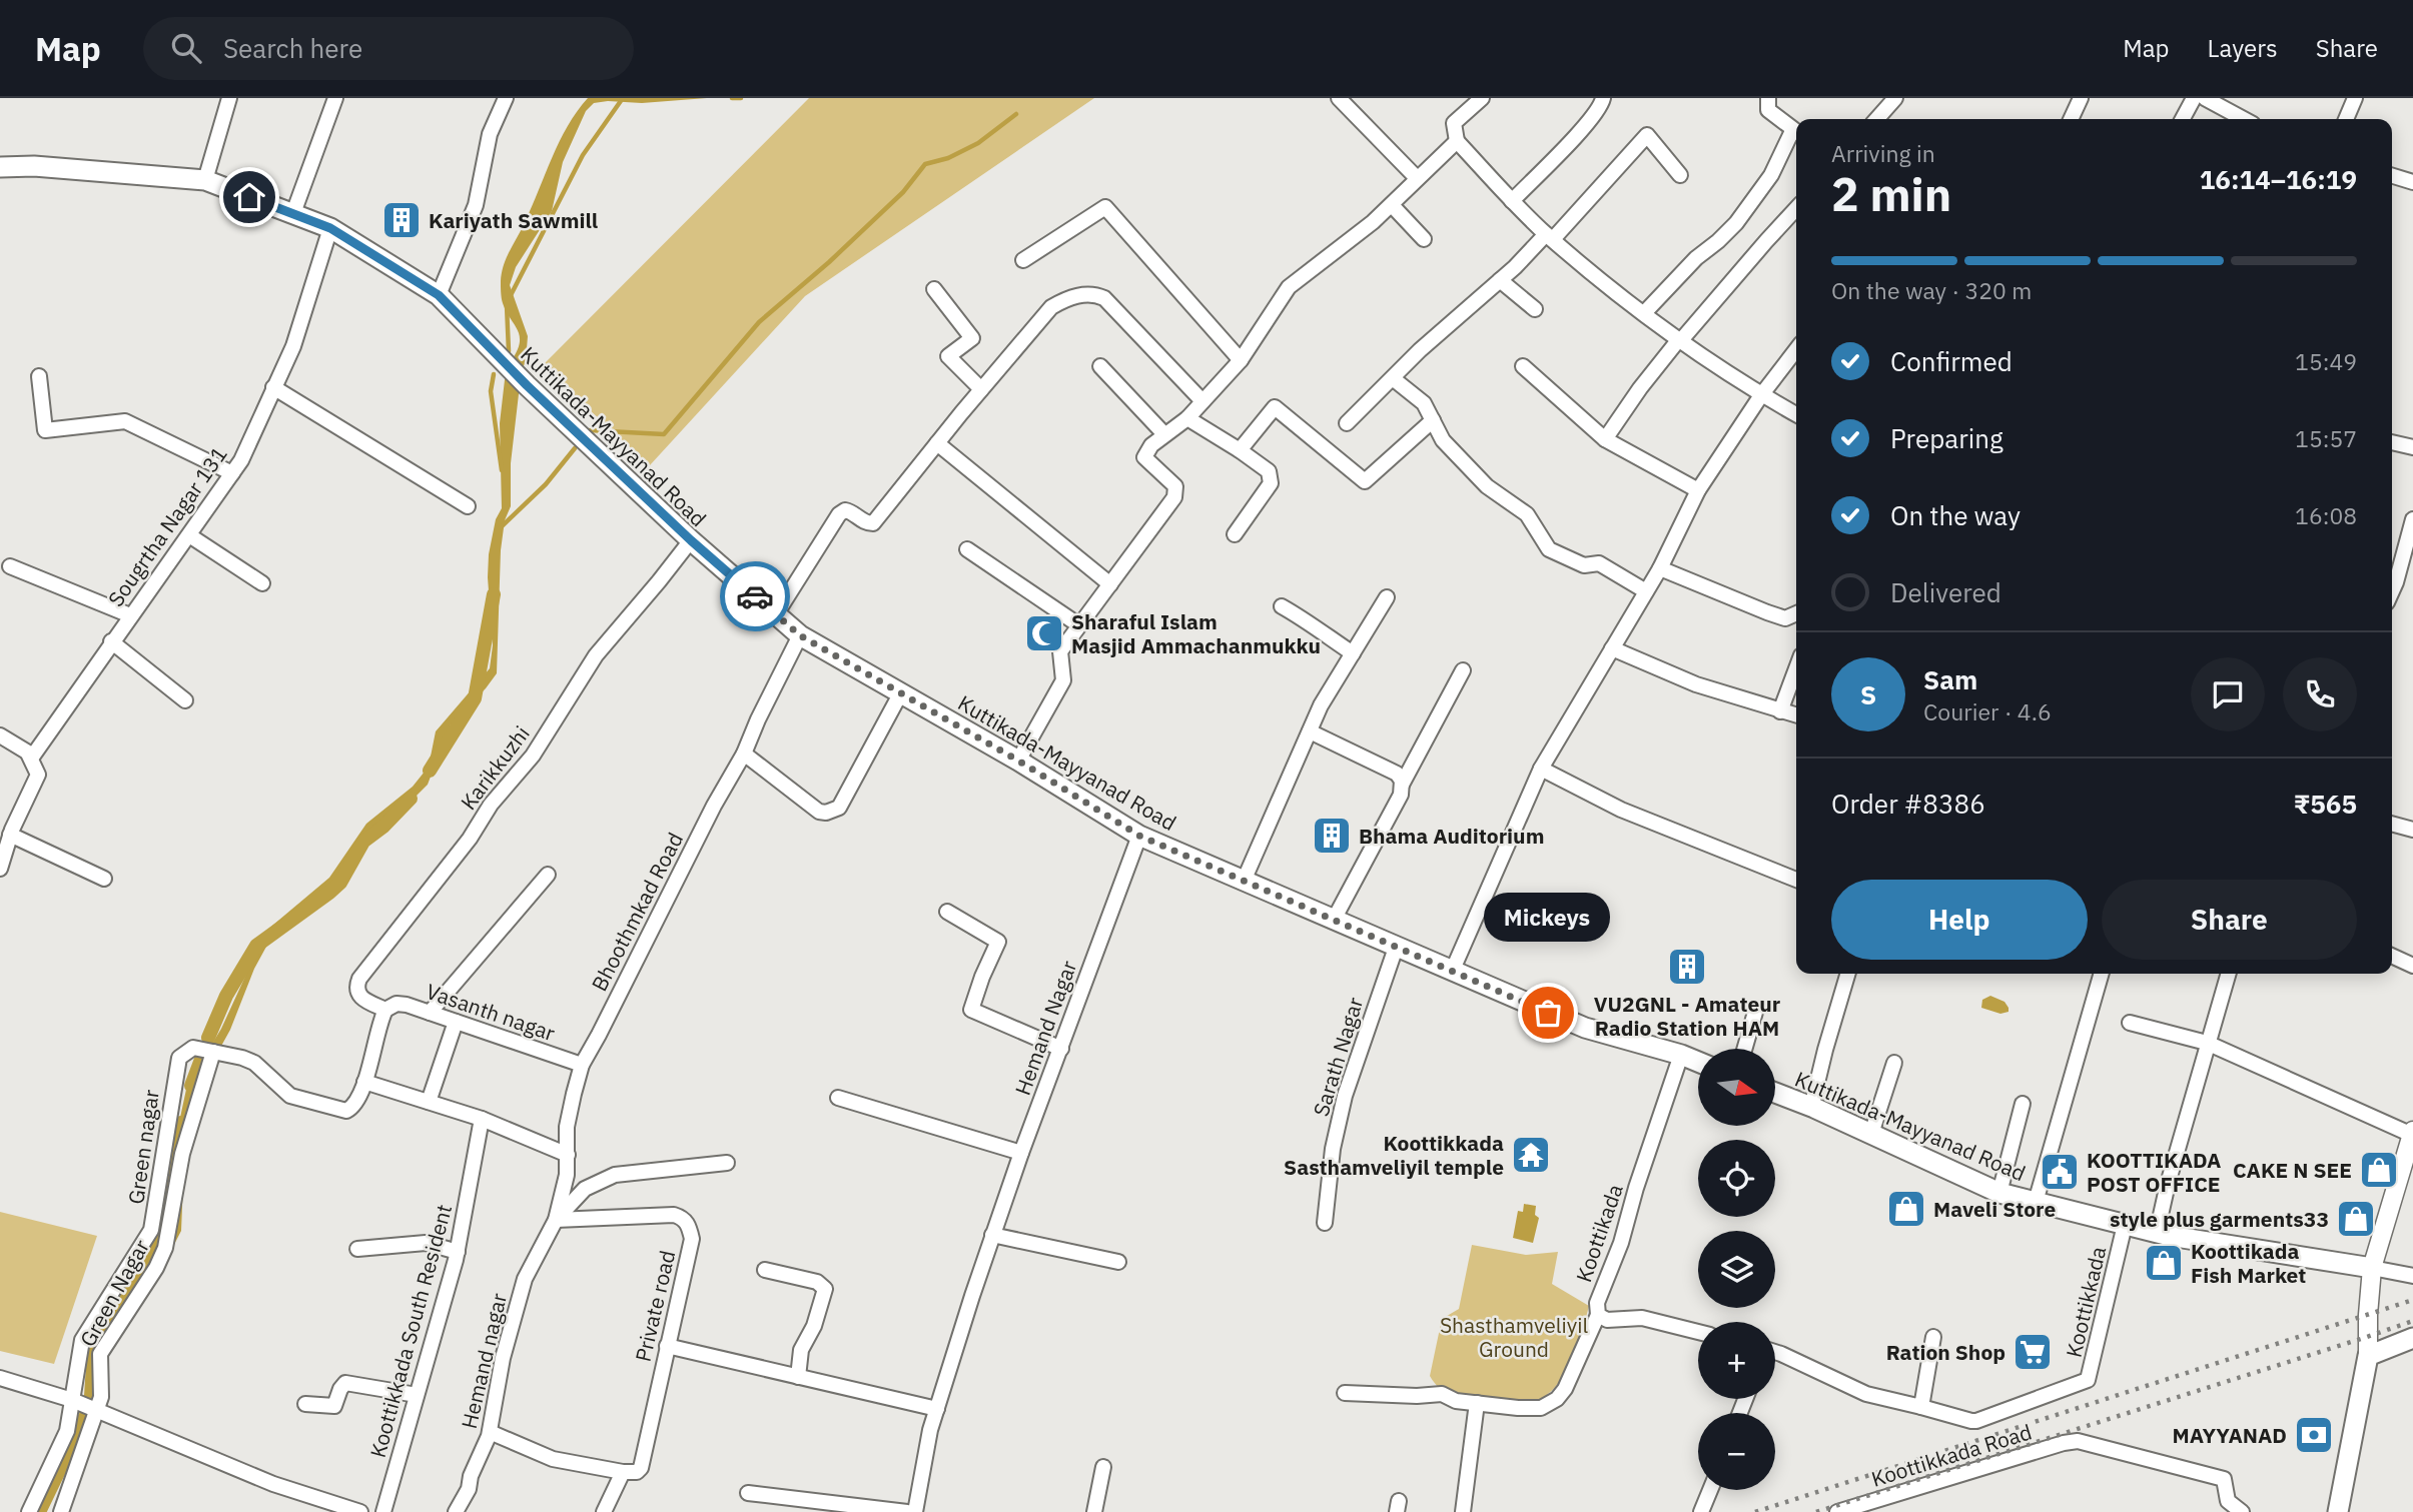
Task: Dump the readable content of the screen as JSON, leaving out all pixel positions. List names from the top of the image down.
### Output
{
  "streets": {
    "main road": ["Kuttikada-Mayyanad Road"],
    "street": [
      "Sougrtha Nagar 131",
      "Karikkuzhi",
      "Bhoothmkad Road",
      "Vasanth nagar",
      "Hemand Nagar",
      "Sarath Nagar",
      "Green nagar",
      "Koottikada",
      "Green Nagar",
      "Koottikkada",
      "Private road",
      "Koottikkada South Resident",
      "Hemand nagar",
      "Koottikkada Road"
    ]
  },
  "crossings": [
    ["Kuttikada-Mayyanad Road", "Sougrtha Nagar 131"],
    ["Kuttikada-Mayyanad Road", "Karikkuzhi"],
    ["Kuttikada-Mayyanad Road", "Bhoothmkad Road"],
    ["Kuttikada-Mayyanad Road", "Hemand Nagar"],
    ["Kuttikada-Mayyanad Road", "Sarath Nagar"],
    ["Kuttikada-Mayyanad Road", "Koottikada"],
    ["Kuttikada-Mayyanad Road", "Koottikkada"],
    ["Karikkuzhi", "Vasanth nagar"],
    ["Karikkuzhi", "Green nagar"],
    ["Bhoothmkad Road", "Vasanth nagar"],
    ["Bhoothmkad Road", "Private road"],
    ["Bhoothmkad Road", "Hemand nagar"],
    ["Vasanth nagar", "Green nagar"],
    ["Green nagar", "Green Nagar"],
    ["Private road", "Hemand nagar"]
  ],
  "parks": ["Shasthamveliyil Ground"],
  "places": {
    "building": ["Kariyath Sawmill", "Bhama Auditorium", "VU2GNL - Amateur Radio Station HAM"],
    "mosque": ["Sharaful Islam Masjid Ammachanmukku"],
    "other": ["Mickeys"],
    "temple": ["Koottikkada Sasthamveliyil temple"],
    "shop": [
      "CAKE N SEE",
      "Maveli Store",
      "style plus garments33",
      "Koottikada Fish Market"
    ],
    "public building": ["KOOTTIKADA POST OFFICE"],
    "supermarket": ["Ration Shop"],
    "bank": ["MAYYANAD"]
  },
  "north": "right",
  "page": {
    "header": "Map",
    "search": "Search here",
    "nav": ["Map", "Layers", "Share"],
    "heading": ["2 min", "Arriving in", "16:14–16:19"],
    "panel": [
      "Sam",
      "Courier · 4.6",
      "Order #8386",
      "₹565"
    ],
    "bar": "On the way · 320 m",
    "list": [
      ["Confirmed", "15:49"],
      ["Preparing", "15:57"],
      ["On the way", "16:08"],
      "Delivered"
    ],
    "round": "S",
    "buttons": ["Help", "Share"],
    "bubble": "Mickeys",
    "map_buttons": ["+", "−"]
  }
}
